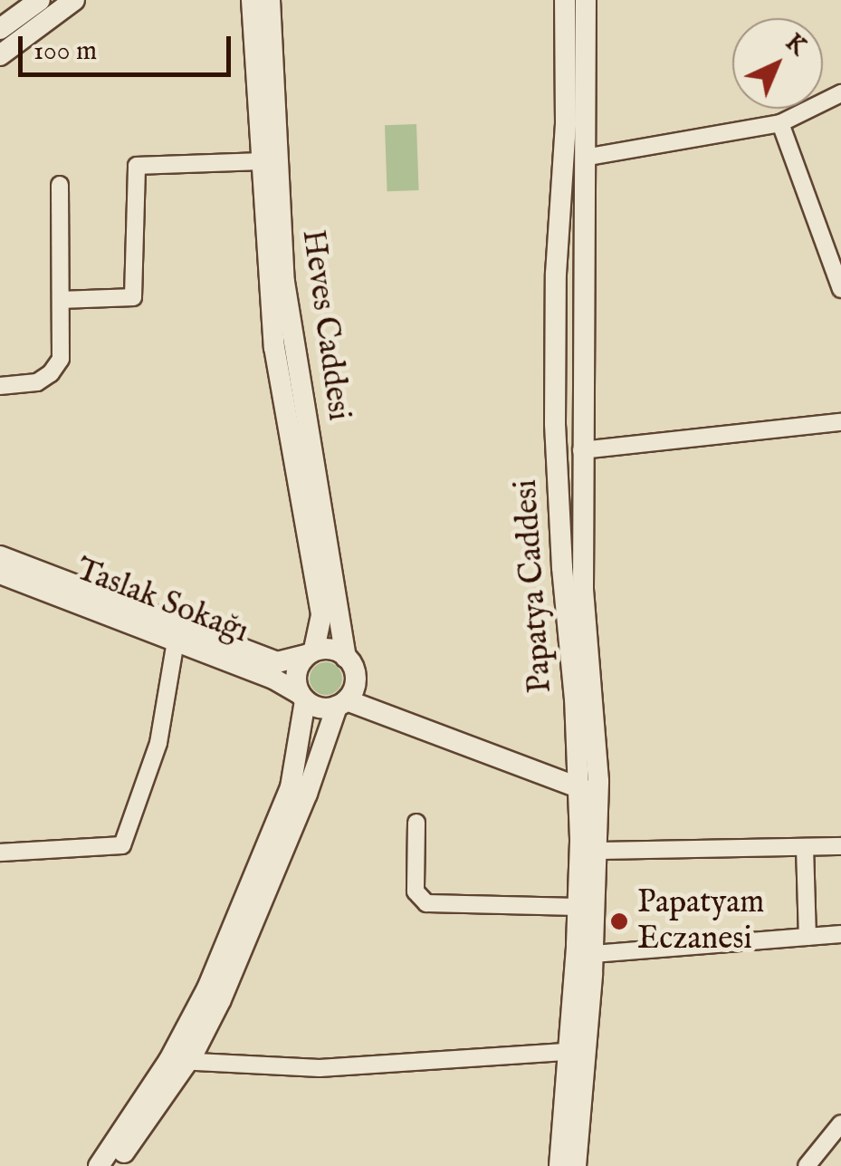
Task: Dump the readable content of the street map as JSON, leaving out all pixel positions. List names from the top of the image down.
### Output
{
  "streets": {
    "street": ["Heves Caddesi", "Papatya Caddesi", "Taslak Sokağı"]
  },
  "crossings": [
    ["Heves Caddesi", "Taslak Sokağı"]
  ],
  "places": ["Papatyam Eczanesi"],
  "scale_bar": "100 m",
  "north": "top right"
}
